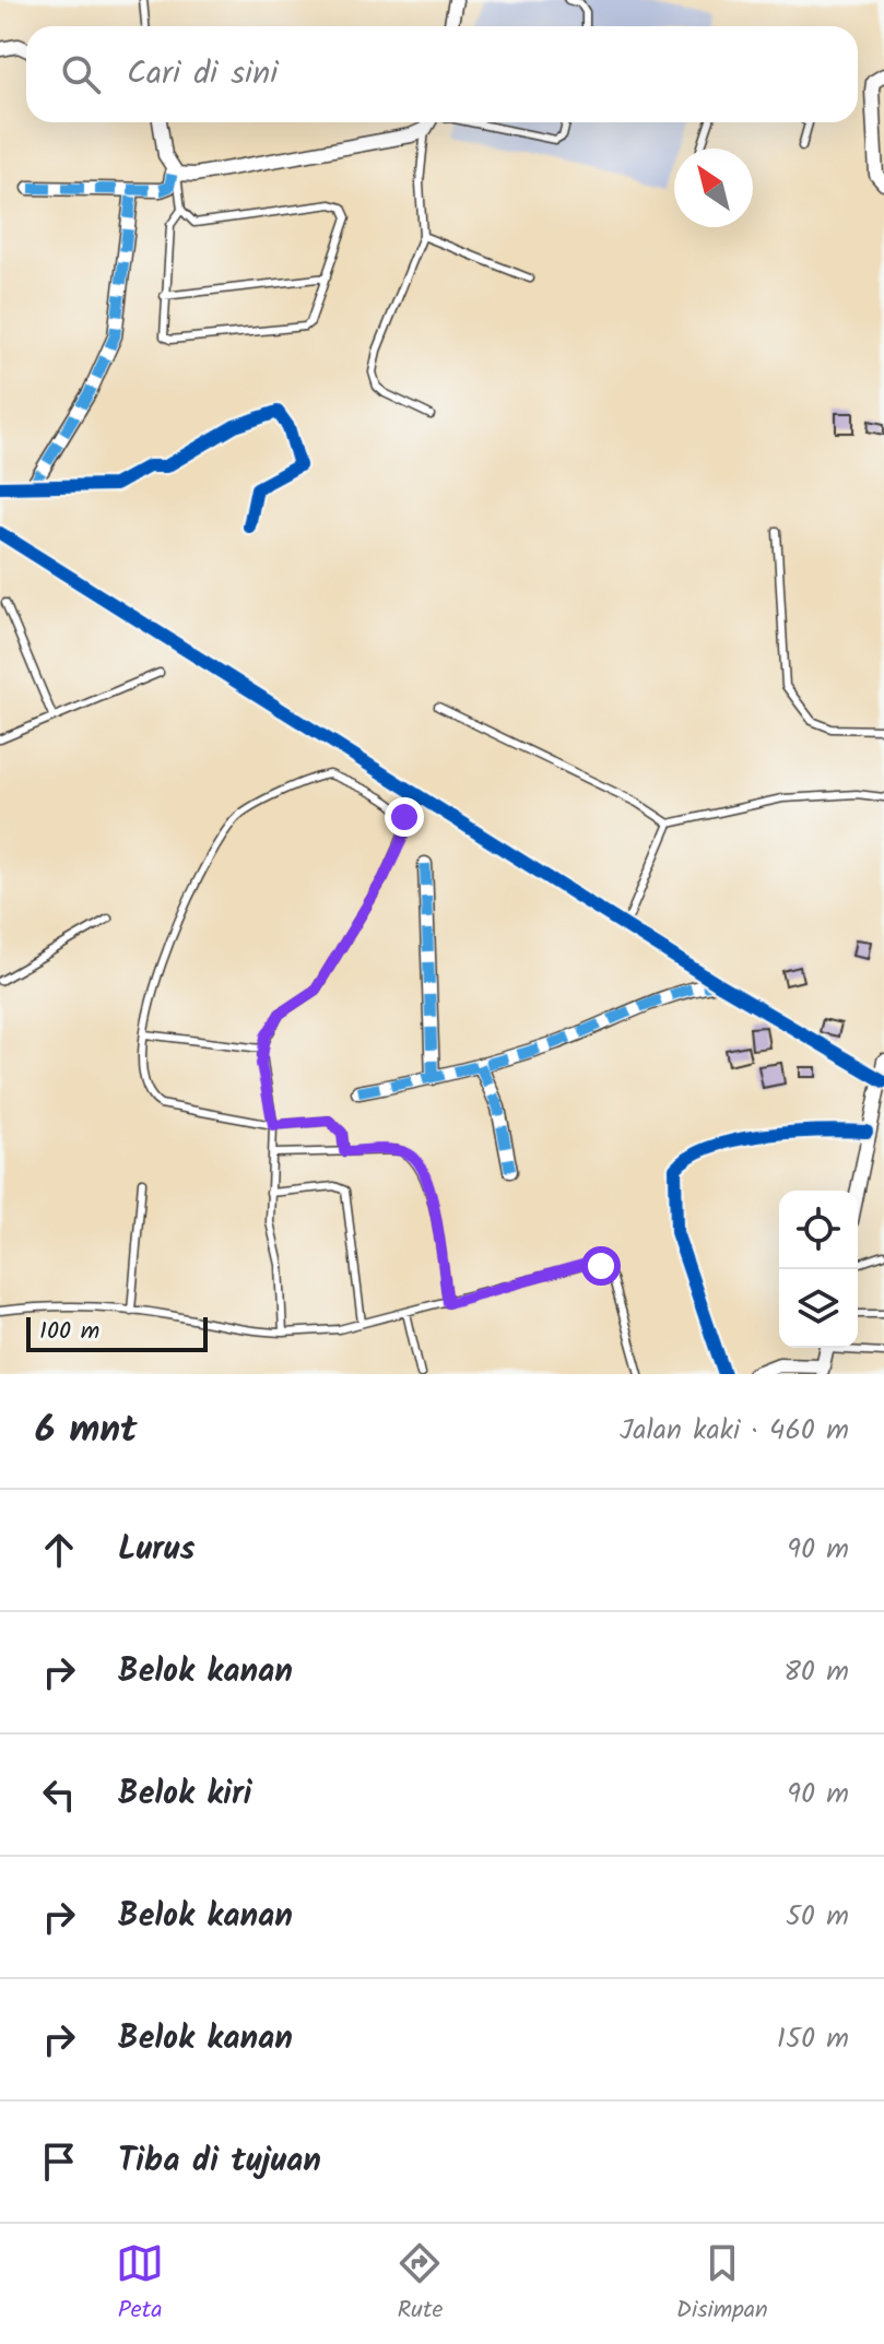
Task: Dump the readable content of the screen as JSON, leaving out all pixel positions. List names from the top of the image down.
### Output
{
  "scale_bar": "100 m",
  "north": "top left",
  "page": {
    "search": "Cari di sini",
    "scale": "100 m",
    "heading": ["6 mnt", "Jalan kaki · 460 m"],
    "list": [
      ["Lurus", "90 m"],
      ["Belok kanan", "80 m"],
      ["Belok kiri", "90 m"],
      ["Belok kanan", "50 m"],
      ["Belok kanan", "150 m"],
      "Tiba di tujuan"
    ],
    "nav": ["Peta", "Rute", "Disimpan"]
  }
}
